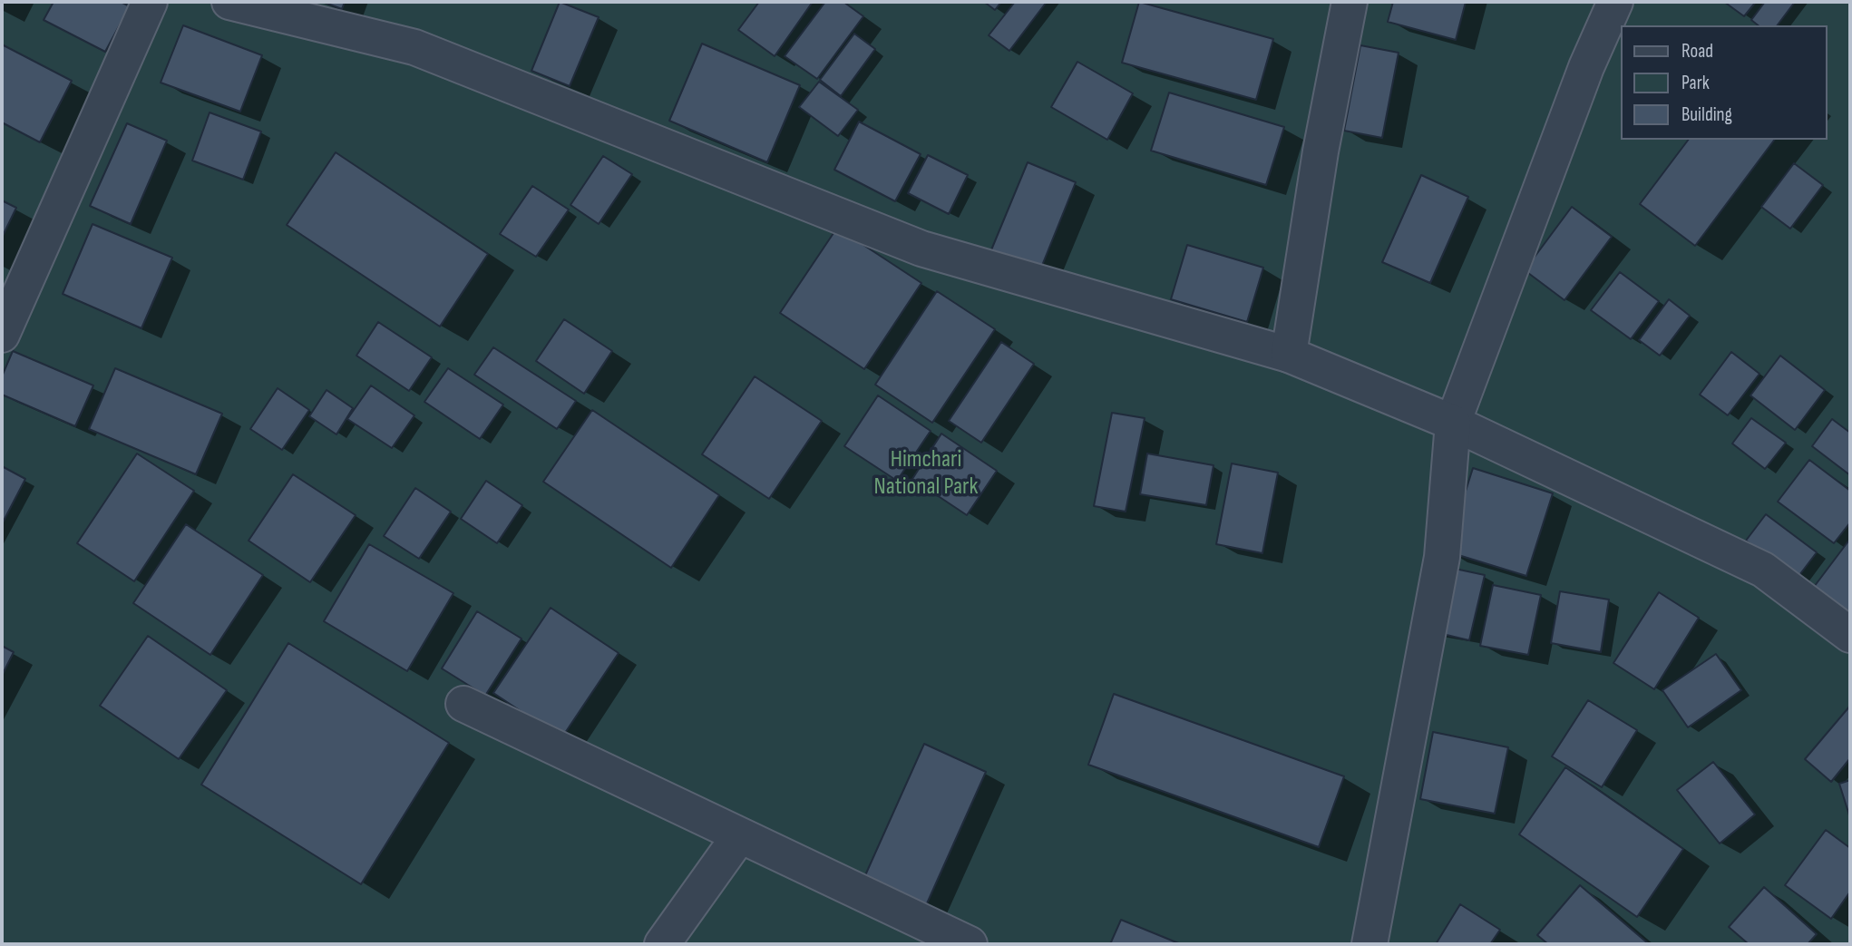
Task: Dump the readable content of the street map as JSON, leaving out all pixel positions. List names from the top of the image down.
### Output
{
  "parks": ["Himchari National Park"],
  "legend": ["Road", "Park", "Building"]
}
